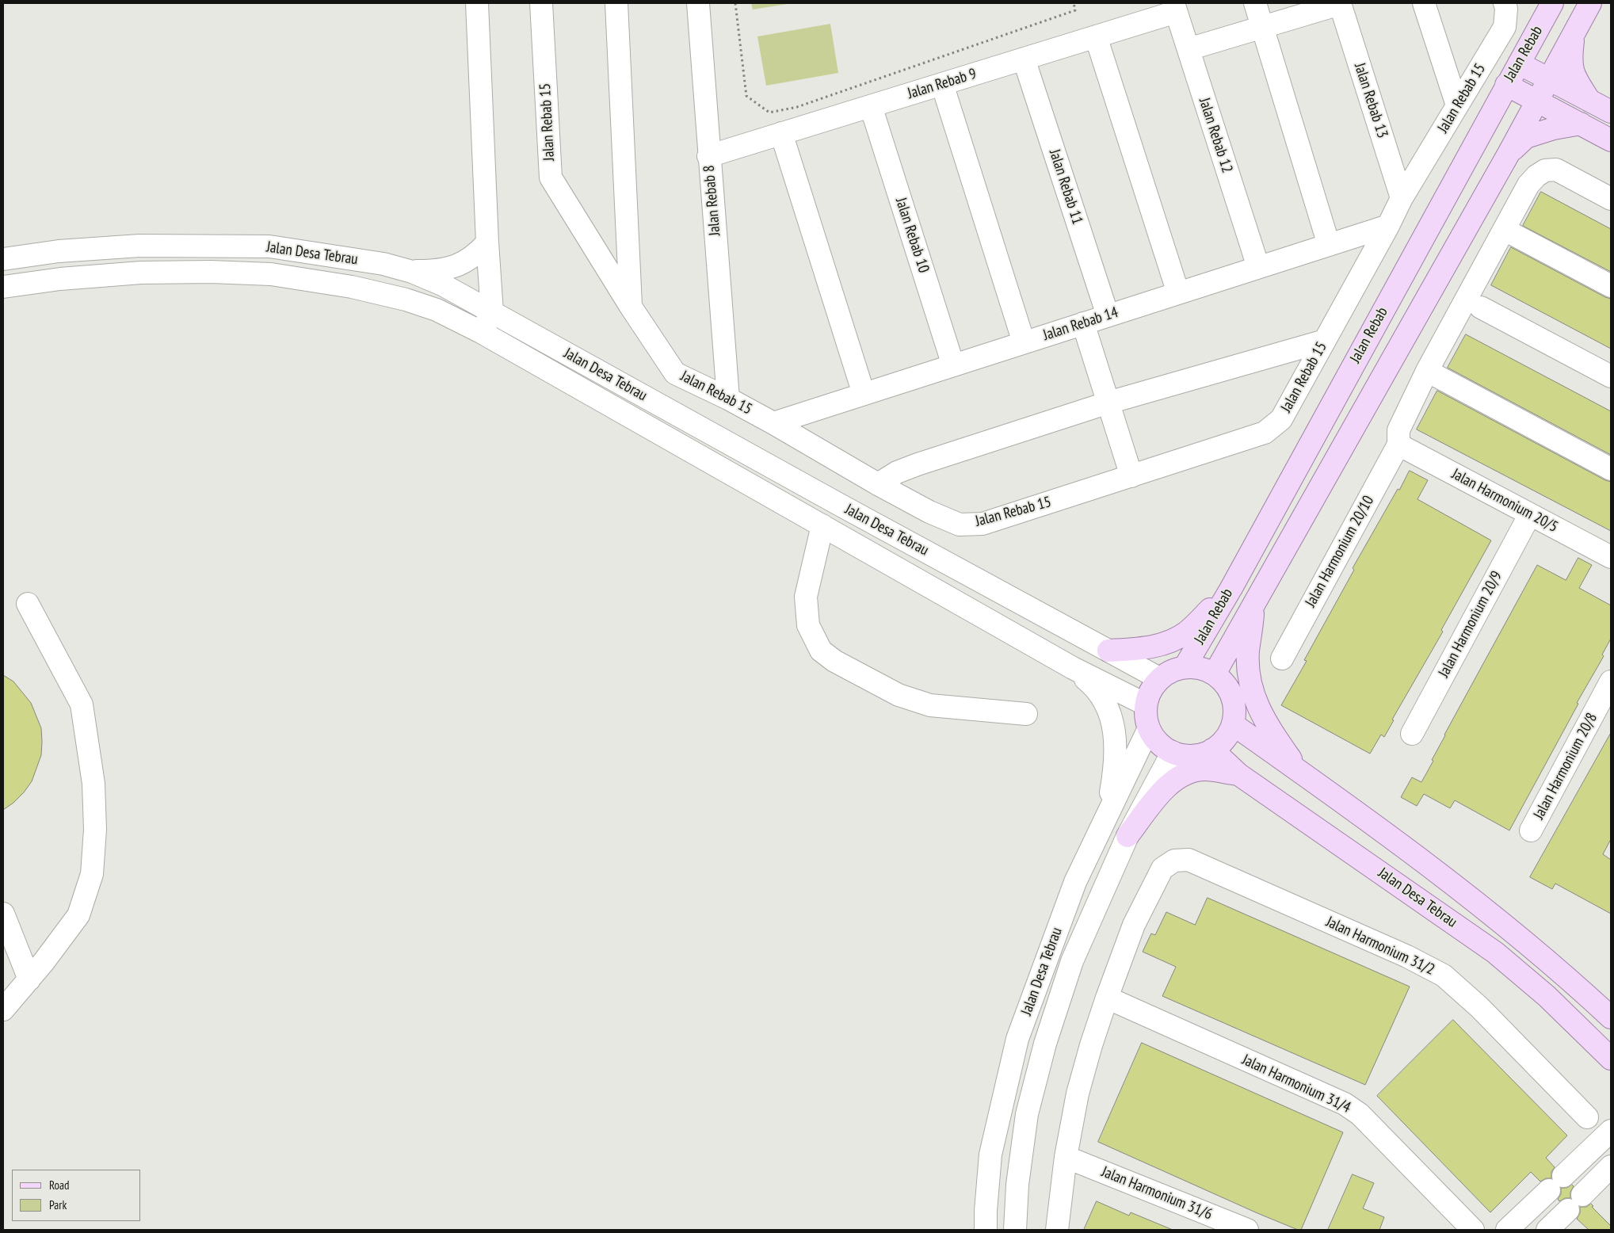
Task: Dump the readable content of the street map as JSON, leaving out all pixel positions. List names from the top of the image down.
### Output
{
  "streets": {
    "main road": ["Jalan Rebab", "Jalan Desa Tebrau"],
    "street": [
      "Jalan Rebab 9",
      "Jalan Rebab 15",
      "Jalan Rebab 13",
      "Jalan Rebab 12",
      "Jalan Rebab 11",
      "Jalan Rebab 8",
      "Jalan Rebab 10",
      "Jalan Rebab 14",
      "Jalan Harmonium 20/5",
      "Jalan Harmonium 20/10",
      "Jalan Harmonium 20/9",
      "Jalan Harmonium 20/8",
      "Jalan Harmonium 31/2",
      "Jalan Harmonium 31/4",
      "Jalan Harmonium 31/6"
    ]
  },
  "crossings": [
    ["Jalan Rebab", "Jalan Desa Tebrau"],
    ["Jalan Rebab 9", "Jalan Rebab 12"],
    ["Jalan Rebab 9", "Jalan Rebab 11"],
    ["Jalan Rebab 9", "Jalan Rebab 8"],
    ["Jalan Rebab 9", "Jalan Rebab 10"],
    ["Jalan Rebab 15", "Jalan Rebab 13"],
    ["Jalan Rebab 15", "Jalan Rebab 8"],
    ["Jalan Rebab 15", "Jalan Rebab 14"],
    ["Jalan Rebab 12", "Jalan Rebab 14"],
    ["Jalan Rebab 11", "Jalan Rebab 14"],
    ["Jalan Rebab 10", "Jalan Rebab 14"],
    ["Jalan Harmonium 20/5", "Jalan Harmonium 20/10"],
    ["Jalan Harmonium 20/5", "Jalan Harmonium 20/9"],
    ["Jalan Harmonium 31/2", "Jalan Harmonium 31/4"]
  ],
  "legend": ["Road", "Park"]
}
